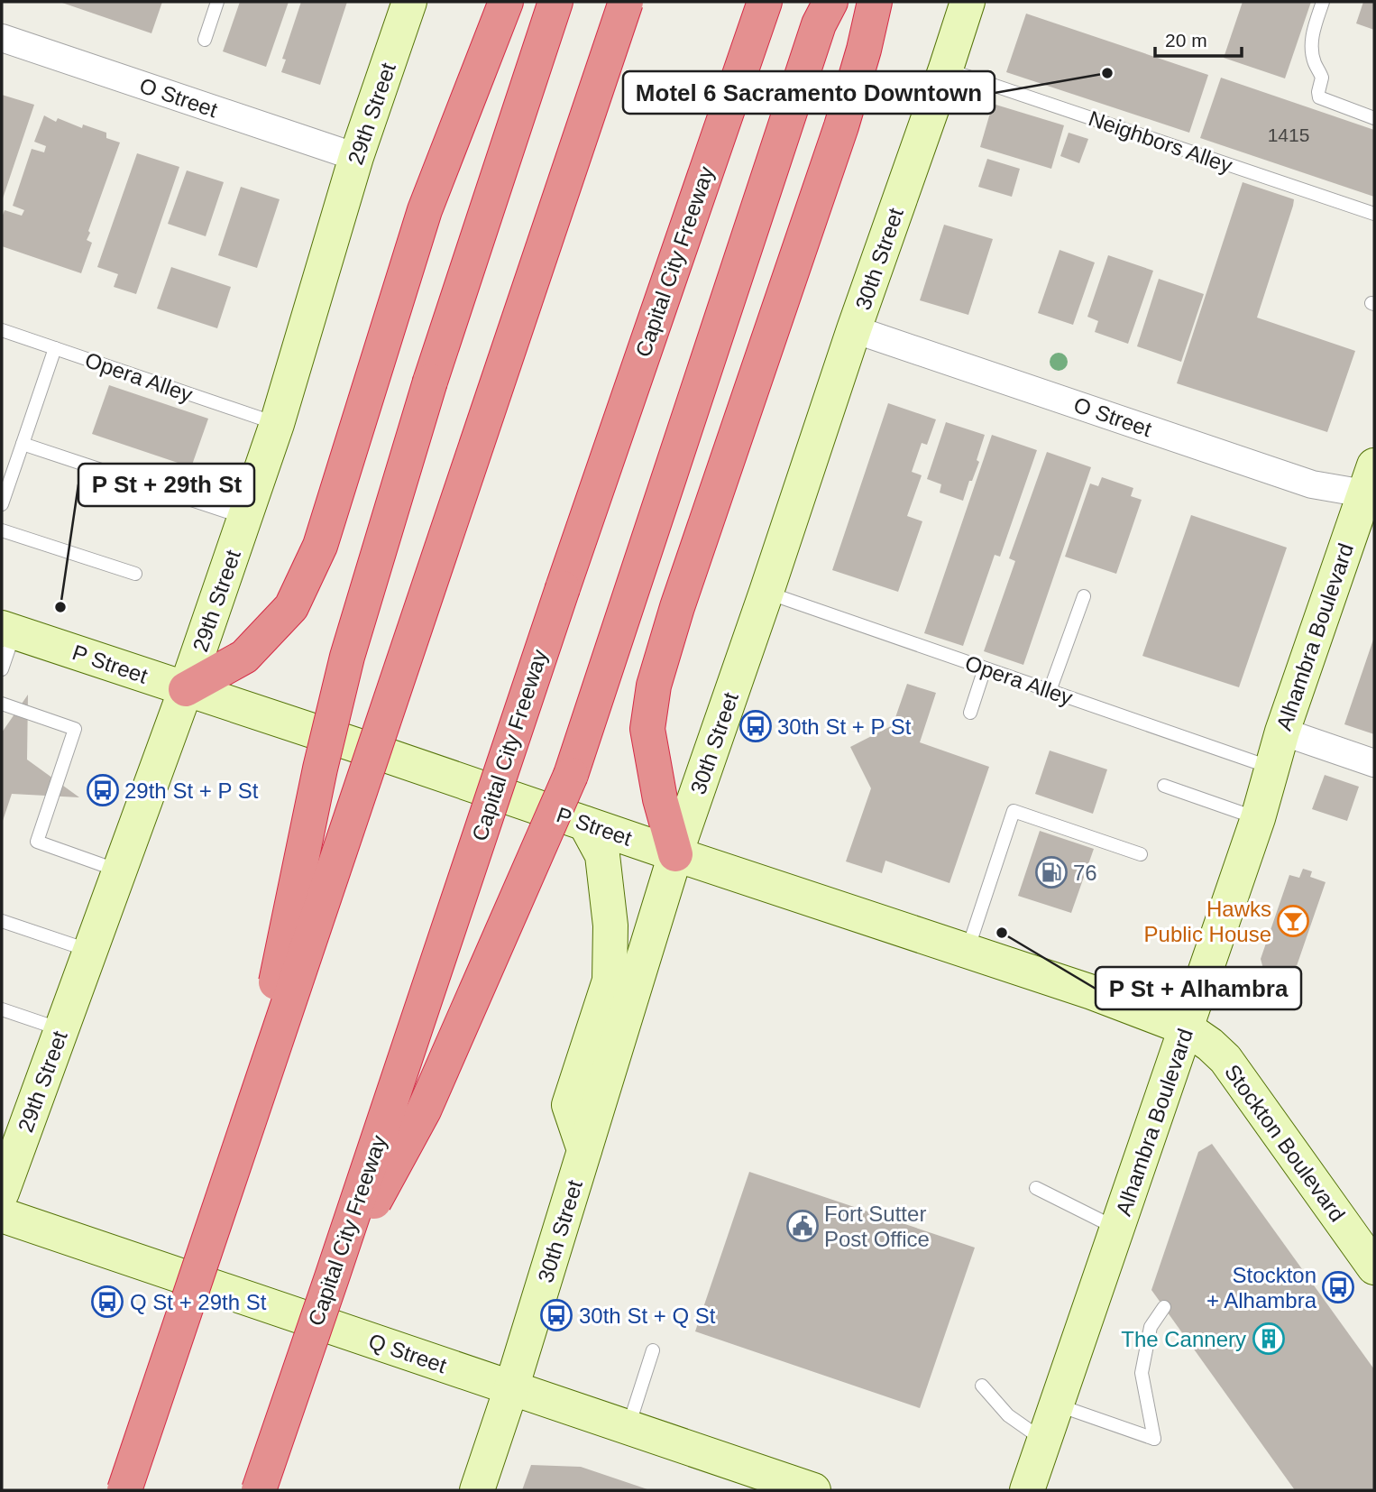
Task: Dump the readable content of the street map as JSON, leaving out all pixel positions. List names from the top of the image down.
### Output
{
  "streets": {
    "highway": ["Capital City Freeway"],
    "main road": [
      "29th Street",
      "30th Street",
      "Alhambra Boulevard",
      "P Street",
      "Stockton Boulevard",
      "Q Street"
    ],
    "street": ["O Street"],
    "lane": ["Neighbors Alley", "Opera Alley"]
  },
  "crossings": [
    ["O Street", "29th Street"],
    ["O Street", "30th Street"],
    ["O Street", "Alhambra Boulevard"],
    ["29th Street", "Opera Alley"],
    ["29th Street", "P Street"],
    ["Neighbors Alley", "30th Street"],
    ["30th Street", "Opera Alley"],
    ["30th Street", "P Street"],
    ["30th Street", "Q Street"],
    ["Opera Alley", "Alhambra Boulevard"],
    ["Alhambra Boulevard", "P Street"],
    ["Alhambra Boulevard", "Stockton Boulevard"],
    ["P Street", "Stockton Boulevard"]
  ],
  "places": {
    "other": ["Motel 6 Sacramento Downtown", "P St + 29th St", "P St + Alhambra"],
    "bus stop": [
      "30th St + P St",
      "29th St + P St",
      "Stockton + Alhambra",
      "Q St + 29th St",
      "30th St + Q St"
    ],
    "fuel station": ["76"],
    "bar": ["Hawks Public House"],
    "public building": ["Fort Sutter Post Office"],
    "building": ["The Cannery"]
  },
  "house_numbers": ["1415"],
  "scale_bar": "20 m"
}
